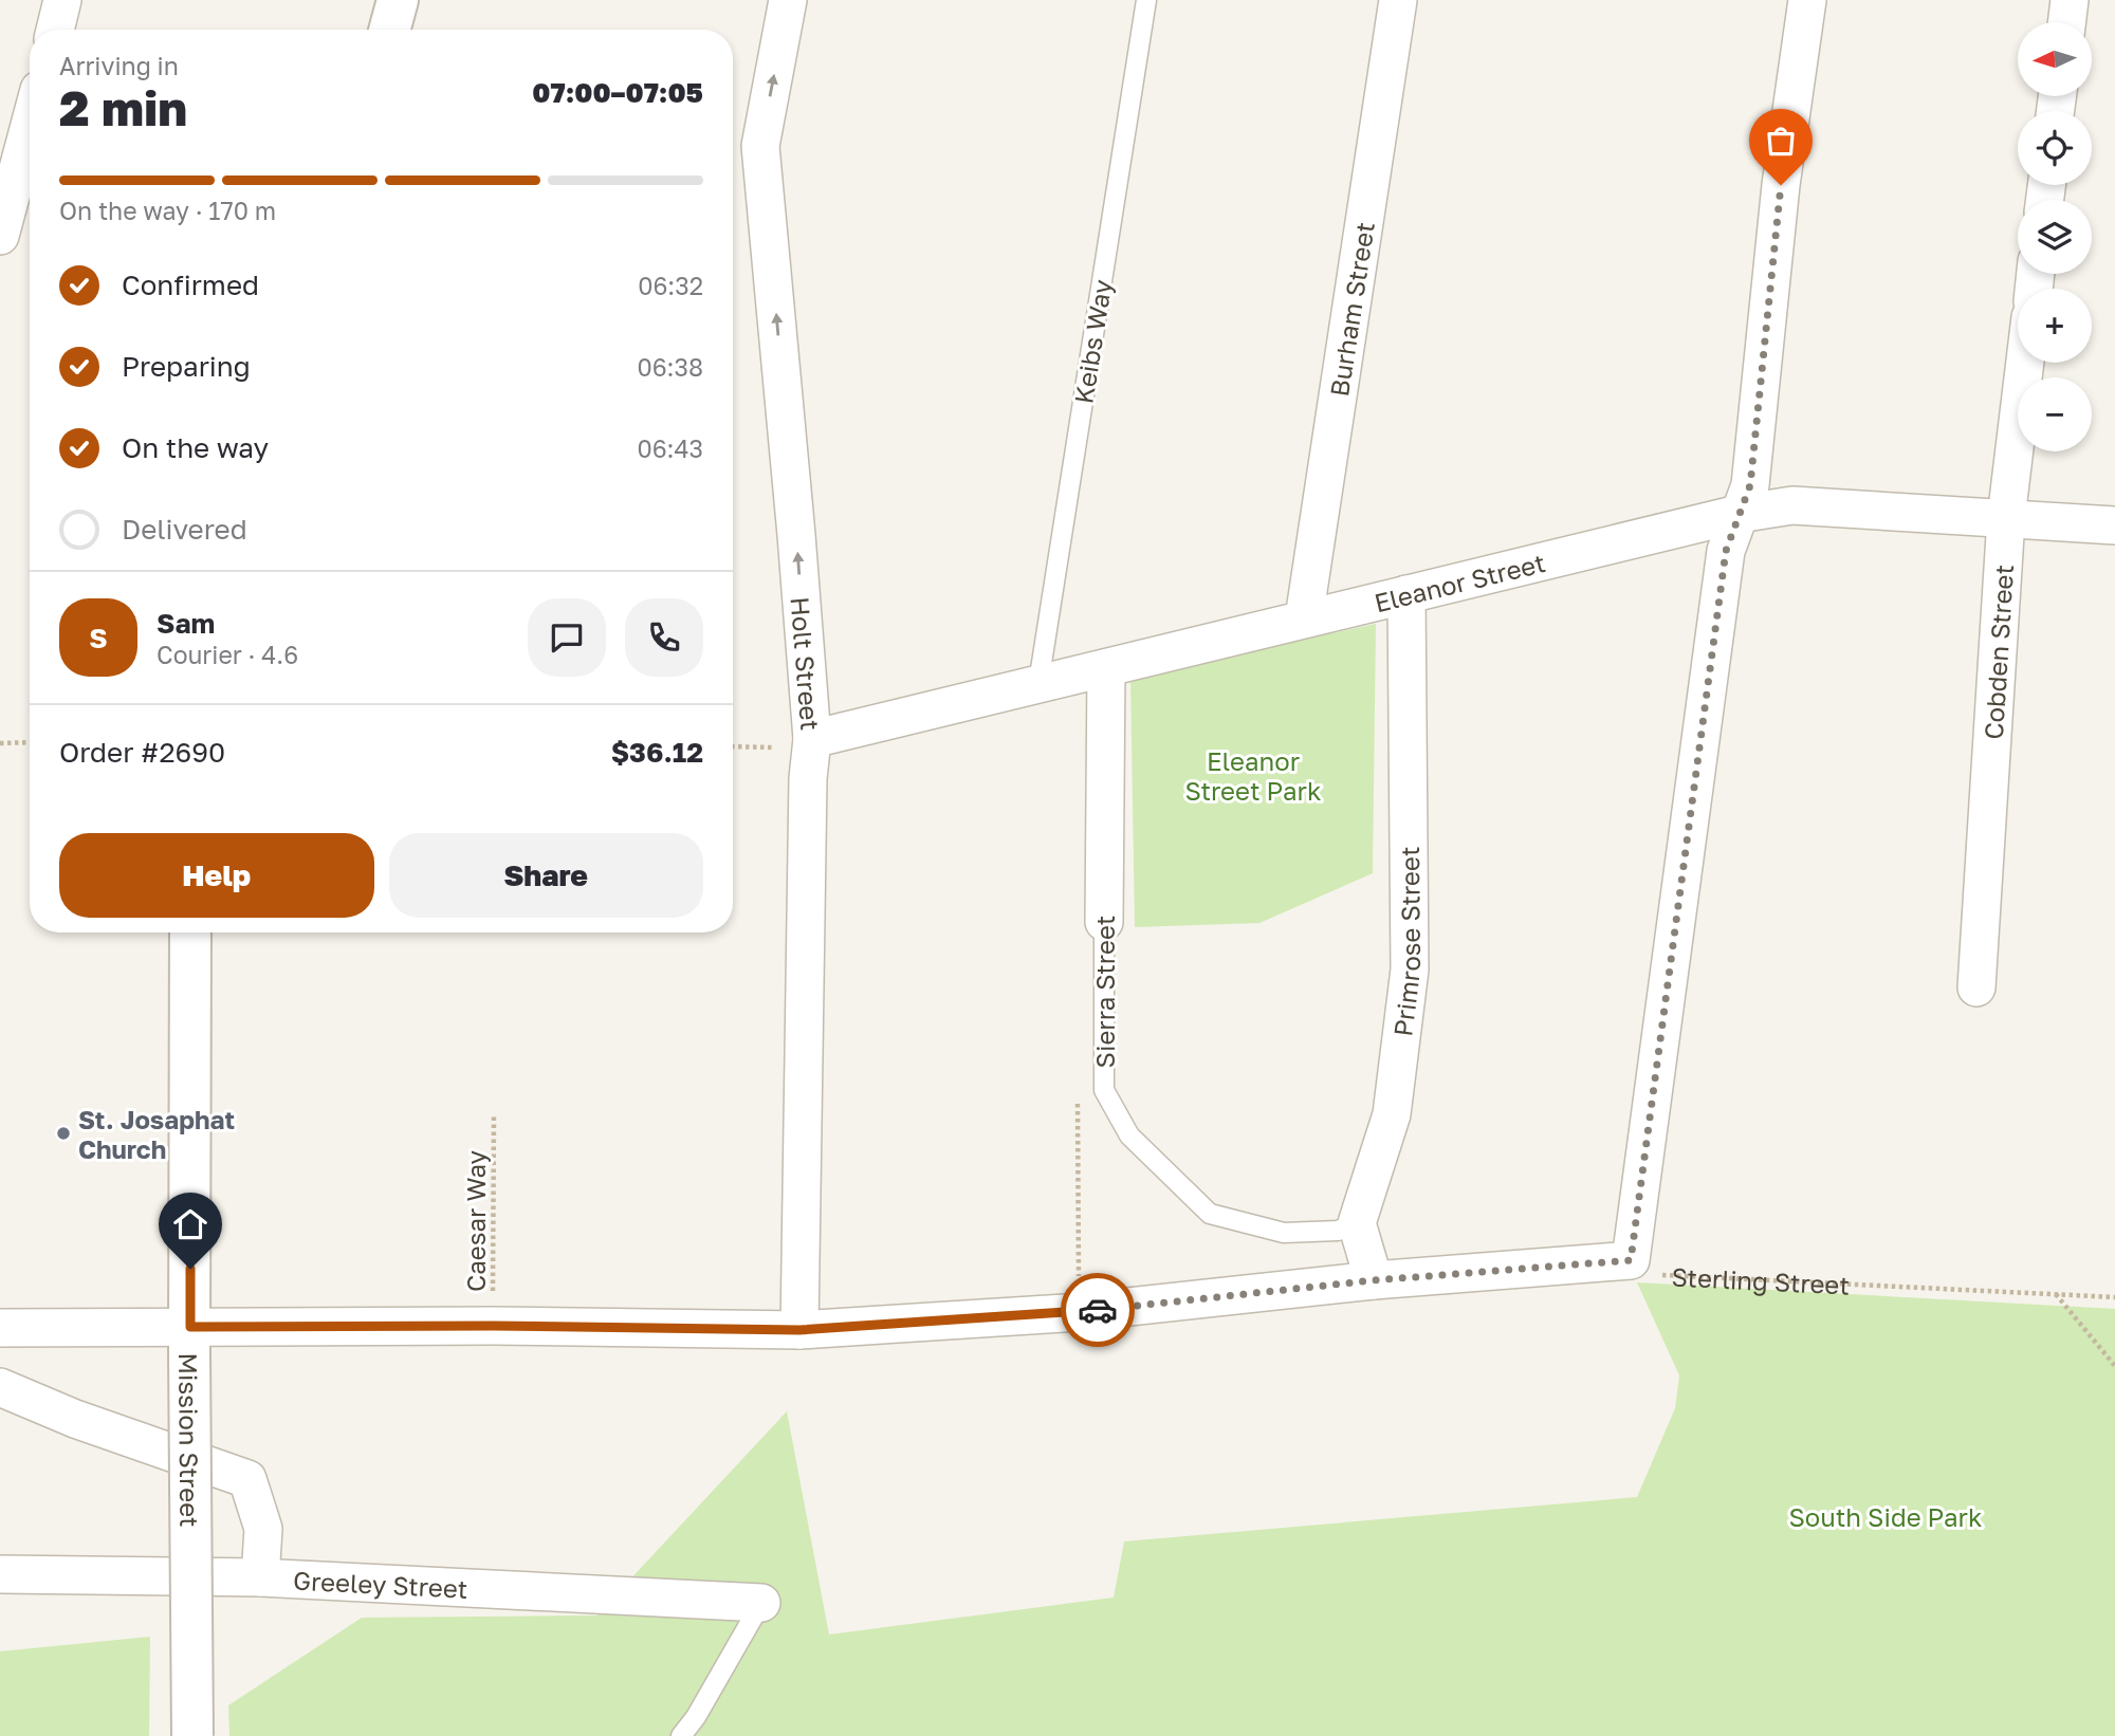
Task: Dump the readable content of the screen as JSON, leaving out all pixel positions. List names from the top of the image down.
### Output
{
  "streets": {
    "street": [
      "Burham Street",
      "Eleanor Street",
      "Cobden Street",
      "Holt Street",
      "Primrose Street",
      "Sierra Street",
      "Mission Street",
      "Greeley Street"
    ],
    "lane": ["Keibs Way"],
    "path": ["Caesar Way", "Sterling Street"]
  },
  "crossings": [
    ["Burham Street", "Eleanor Street"],
    ["Keibs Way", "Eleanor Street"],
    ["Eleanor Street", "Cobden Street"],
    ["Eleanor Street", "Holt Street"],
    ["Eleanor Street", "Primrose Street"],
    ["Eleanor Street", "Sierra Street"],
    ["Primrose Street", "Sierra Street"]
  ],
  "one_way": ["Holt Street"],
  "parks": ["Eleanor Street Park", "South Side Park"],
  "places": ["St. Josaphat Church"],
  "north": "left",
  "page": {
    "map_buttons": ["+", "−"],
    "heading": ["2 min", "Arriving in", "07:00–07:05"],
    "panel": [
      "Sam",
      "Courier · 4.6",
      "Order #2690",
      "$36.12"
    ],
    "bar": "On the way · 170 m",
    "list": [
      ["Confirmed", "06:32"],
      ["Preparing", "06:38"],
      ["On the way", "06:43"],
      "Delivered"
    ],
    "round": "S",
    "buttons": ["Help", "Share"]
  }
}
